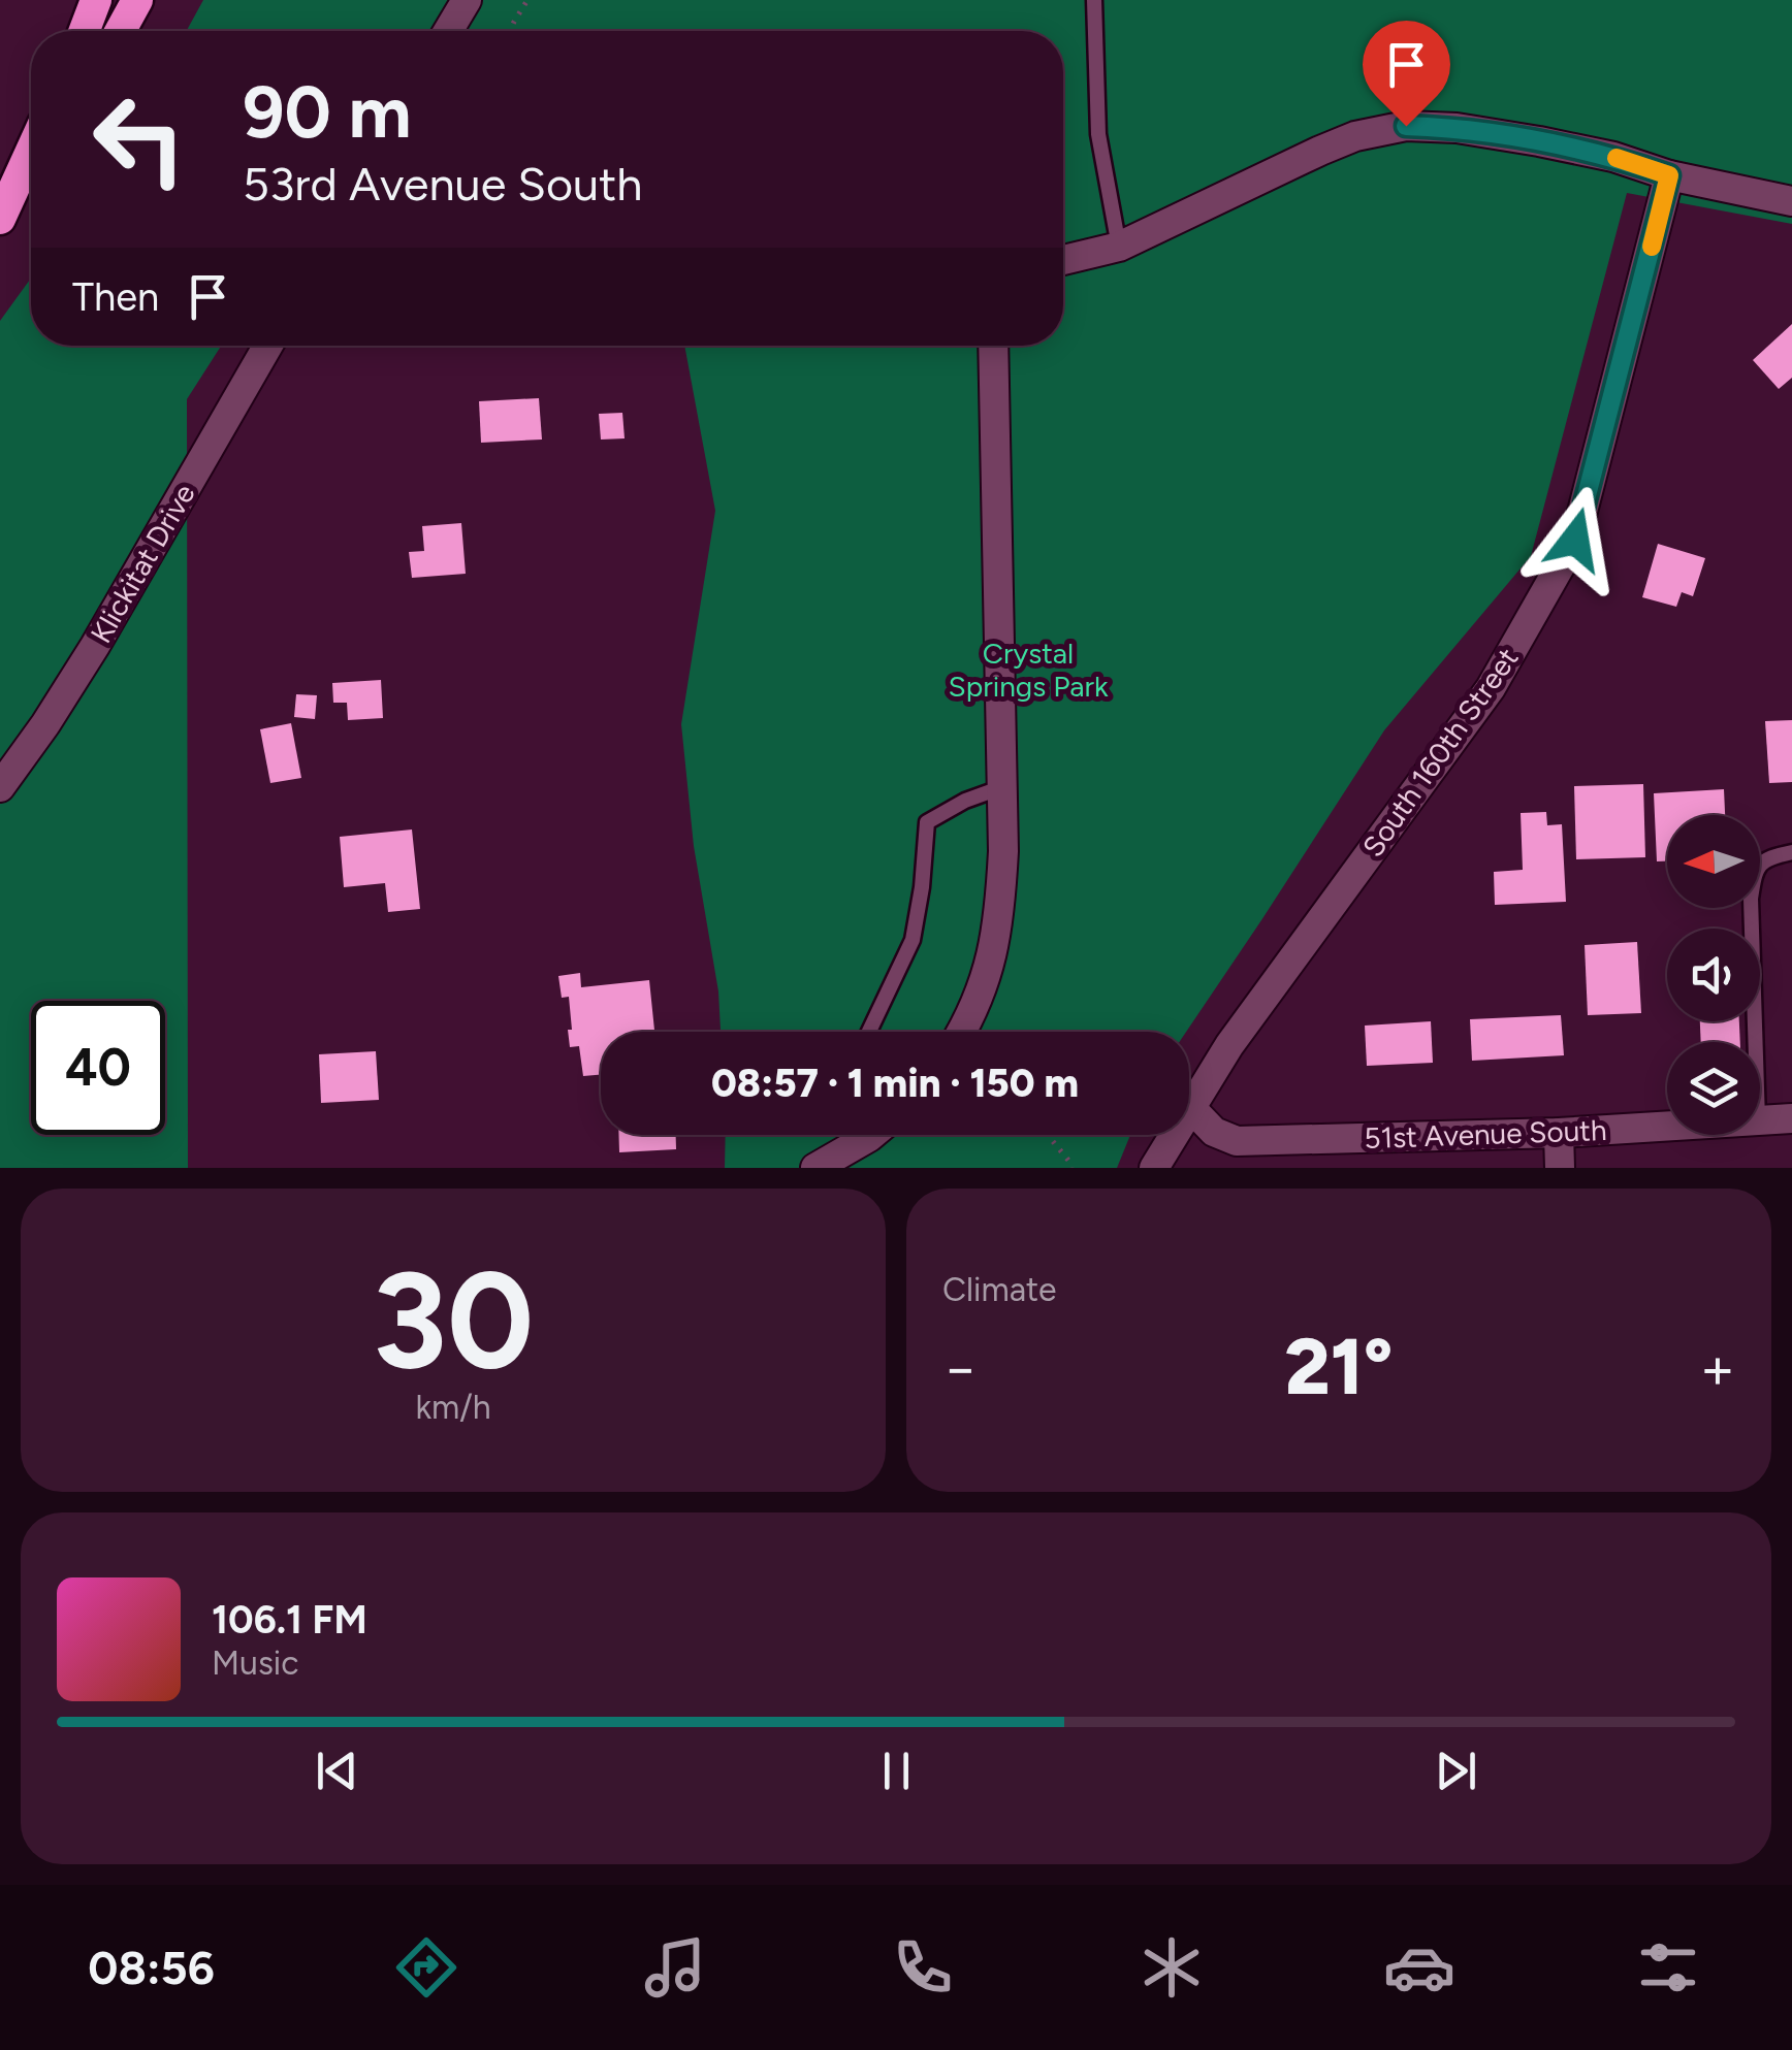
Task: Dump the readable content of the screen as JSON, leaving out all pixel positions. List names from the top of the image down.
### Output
{
  "streets": {
    "street": ["Klickitat Drive", "South 160th Street", "51st Avenue South"]
  },
  "crossings": [
    ["South 160th Street", "51st Avenue South"]
  ],
  "parks": ["Crystal Springs Park"],
  "north": "left",
  "page": {
    "turn": ["90 m", "53rd Avenue South"],
    "then": "Then",
    "limit": "40",
    "trip": "08:57 · 1 min · 150 m",
    "tile": [
      ["30", "km/h"],
      "Climate"
    ],
    "heat": ["−", "21°", "+"],
    "song": ["106.1 FM", "Music"],
    "tabs": "08:56"
  }
}
